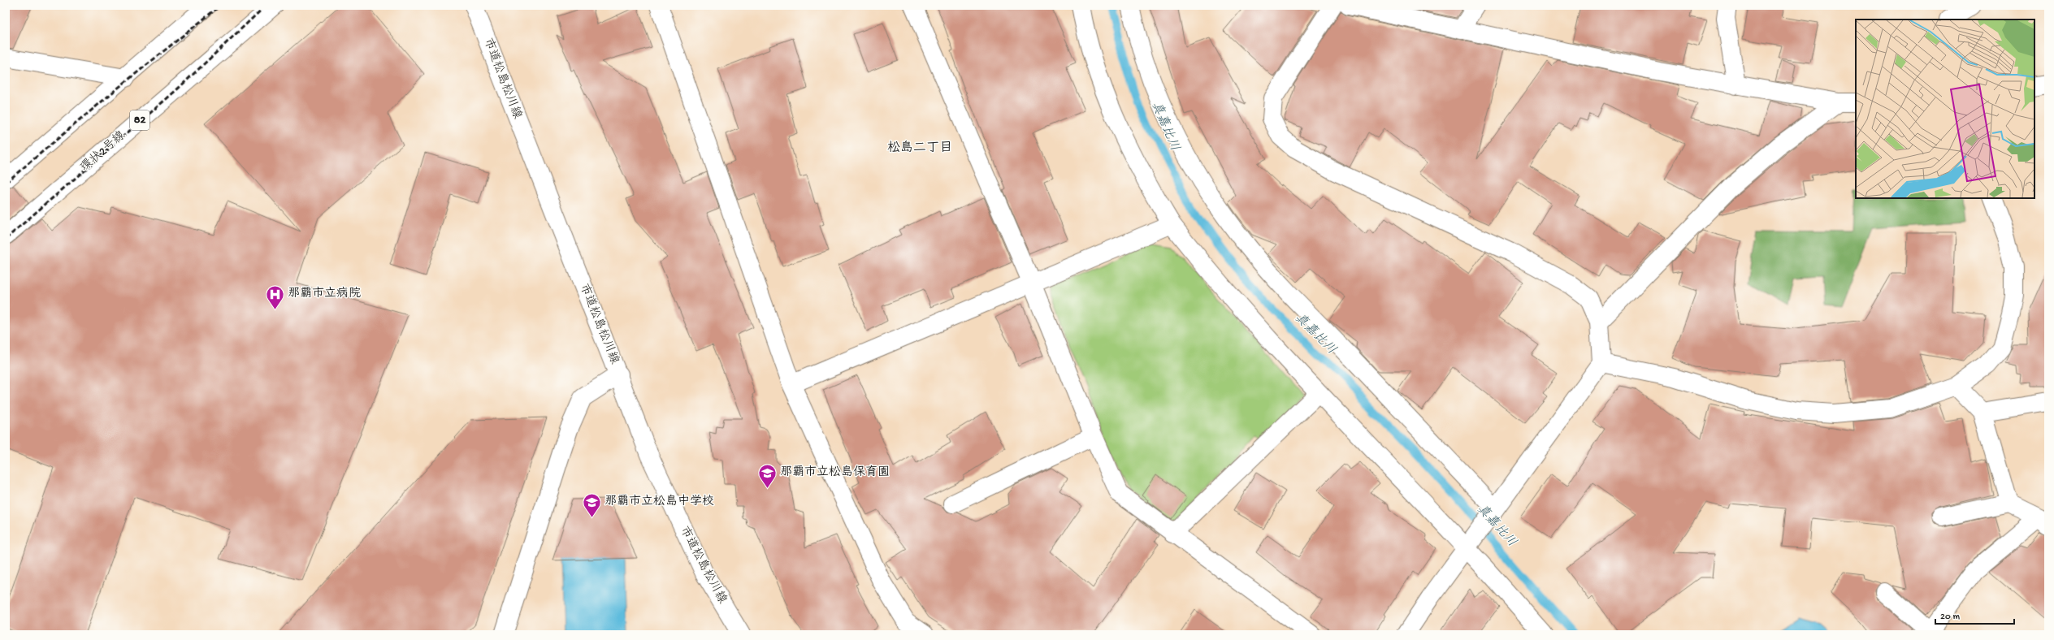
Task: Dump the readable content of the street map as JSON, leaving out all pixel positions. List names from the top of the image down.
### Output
{
  "streets": {
    "street": ["市道松島松川線", "82", "環状2号線"]
  },
  "districts": ["松島二丁目"],
  "water": ["真嘉比川"],
  "places": {
    "hospital": ["那覇市立病院"],
    "school or university": ["那覇市立松島保育園", "那覇市立松島中学校"]
  },
  "scale_bar": "20 m"
}
